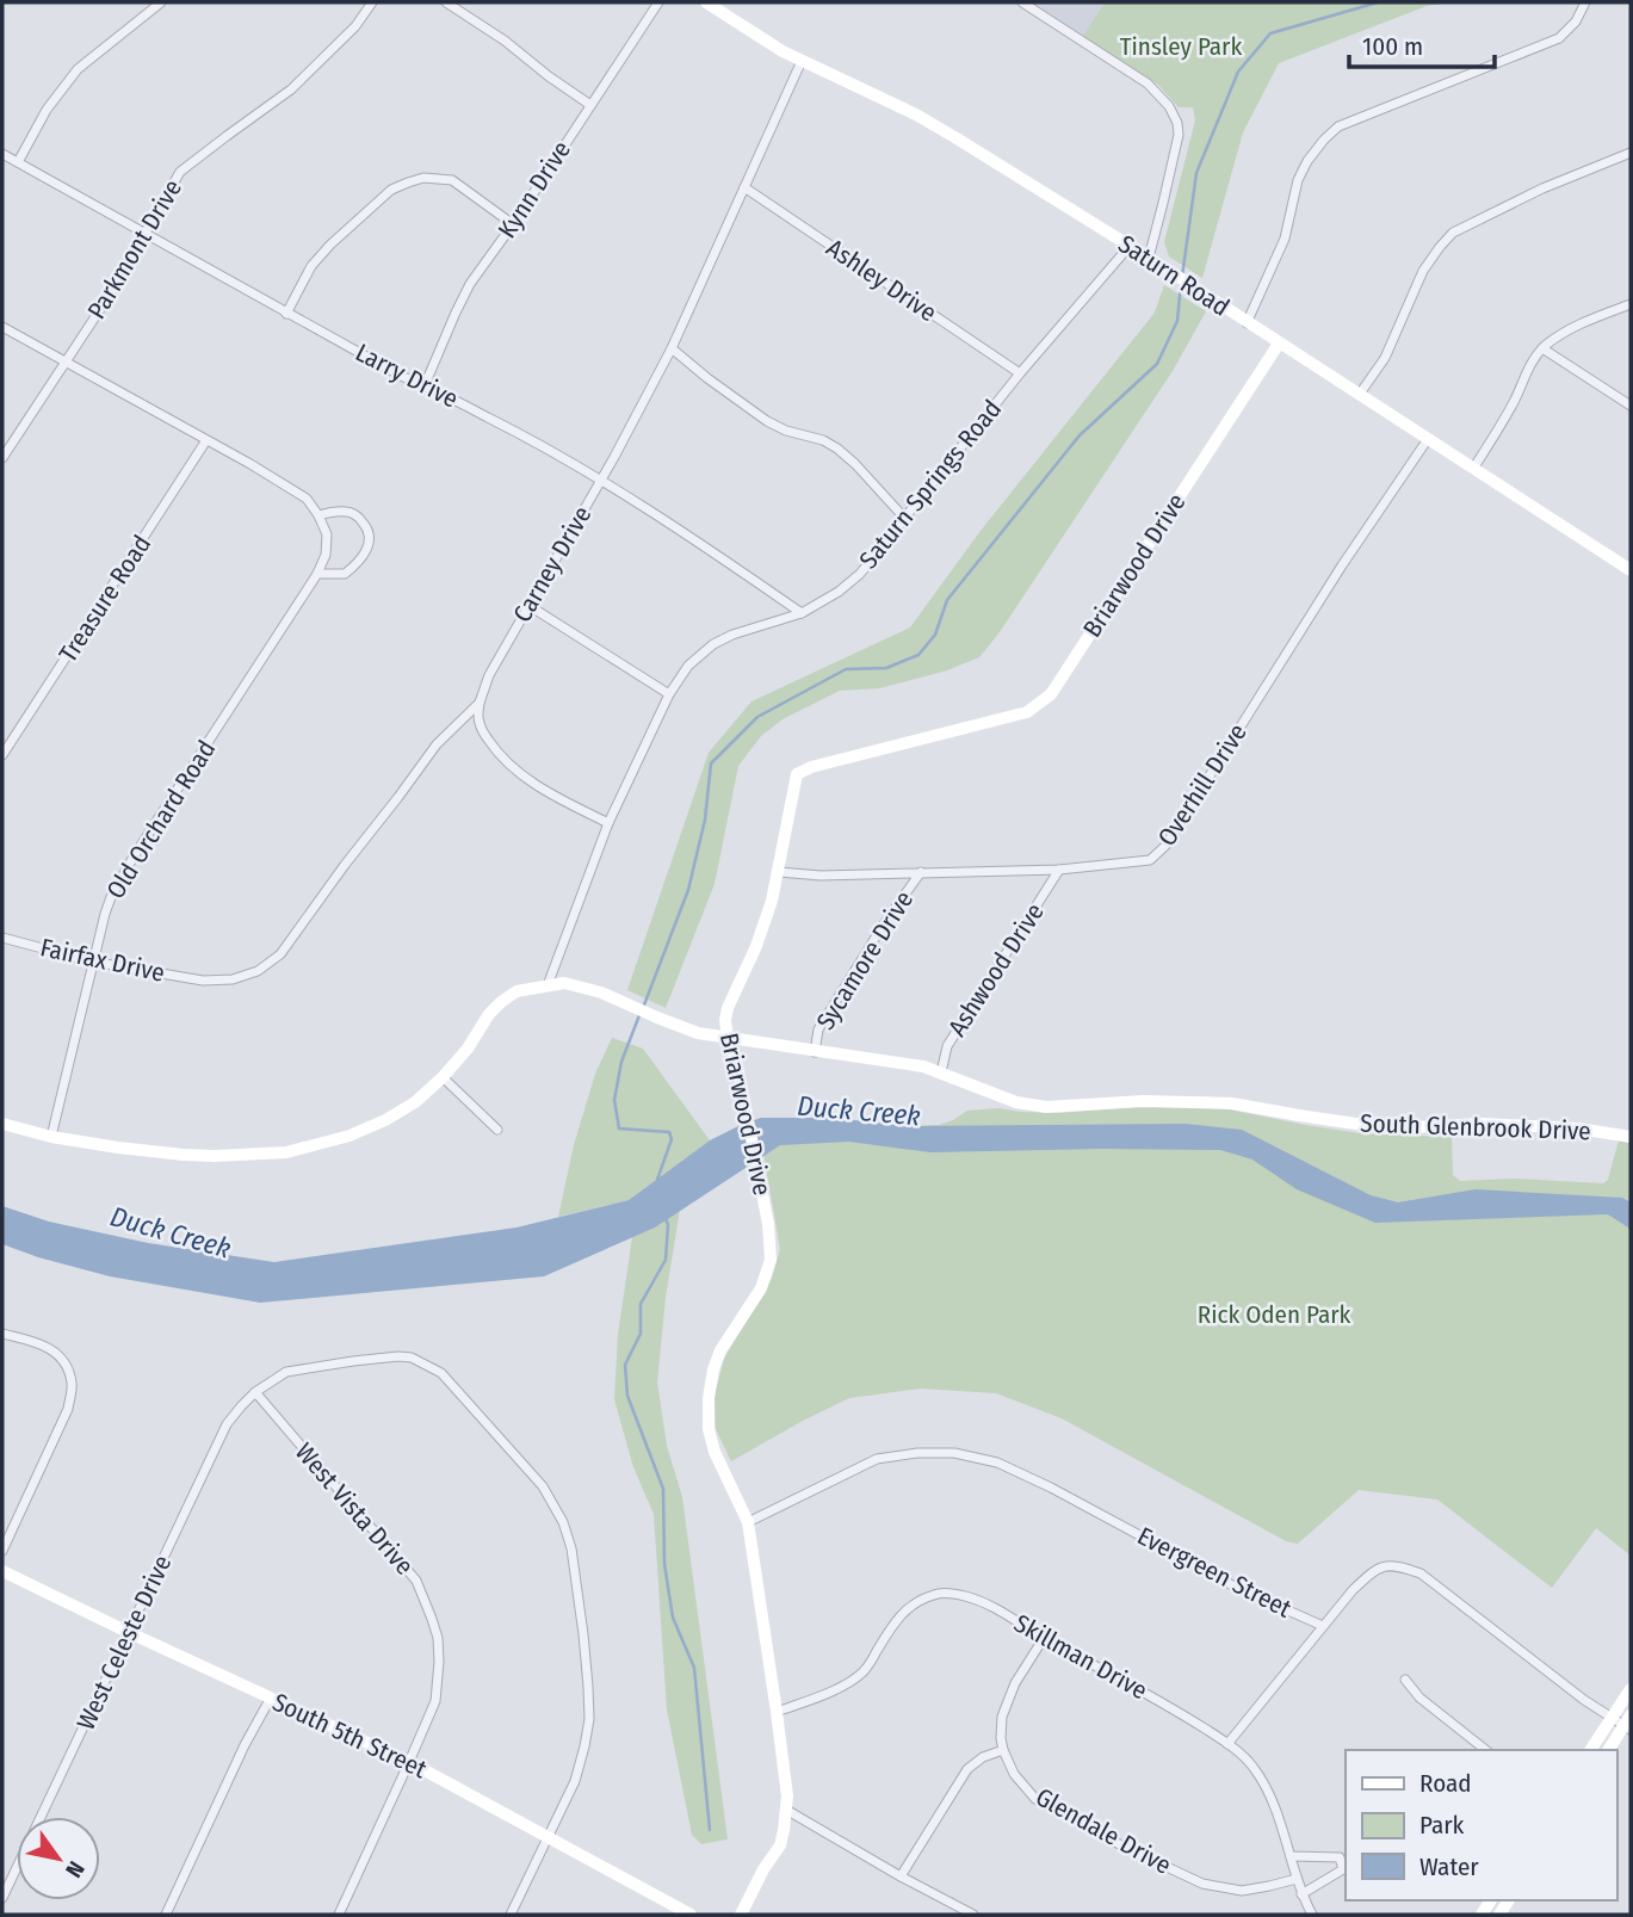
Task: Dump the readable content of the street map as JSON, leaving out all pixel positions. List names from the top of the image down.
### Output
{
  "streets": {
    "street": [
      "Kynn Drive",
      "Parkmont Drive",
      "Saturn Road",
      "Ashley Drive",
      "Larry Drive",
      "Saturn Springs Road",
      "Carney Drive",
      "Briarwood Drive",
      "Treasure Road",
      "Overhill Drive",
      "Old Orchard Road",
      "Fairfax Drive",
      "Sycamore Drive",
      "Ashwood Drive",
      "South Glenbrook Drive",
      "West Vista Drive",
      "Evergreen Street",
      "West Celeste Drive",
      "Skillman Drive",
      "South 5th Street",
      "Glendale Drive"
    ]
  },
  "crossings": [
    ["Kynn Drive", "Larry Drive"],
    ["Parkmont Drive", "Larry Drive"],
    ["Saturn Road", "Saturn Springs Road"],
    ["Saturn Road", "Carney Drive"],
    ["Saturn Road", "Briarwood Drive"],
    ["Saturn Road", "Overhill Drive"],
    ["Ashley Drive", "Saturn Springs Road"],
    ["Ashley Drive", "Carney Drive"],
    ["Larry Drive", "Saturn Springs Road"],
    ["Larry Drive", "Carney Drive"],
    ["Saturn Springs Road", "South Glenbrook Drive"],
    ["Carney Drive", "Fairfax Drive"],
    ["Briarwood Drive", "Overhill Drive"],
    ["Briarwood Drive", "South Glenbrook Drive"],
    ["Briarwood Drive", "Evergreen Street"],
    ["Briarwood Drive", "Skillman Drive"],
    ["Overhill Drive", "Sycamore Drive"],
    ["Overhill Drive", "Ashwood Drive"],
    ["Old Orchard Road", "Fairfax Drive"],
    ["Old Orchard Road", "South Glenbrook Drive"],
    ["Sycamore Drive", "South Glenbrook Drive"],
    ["Ashwood Drive", "South Glenbrook Drive"],
    ["West Vista Drive", "West Celeste Drive"],
    ["West Vista Drive", "South 5th Street"],
    ["West Celeste Drive", "South 5th Street"],
    ["Skillman Drive", "Glendale Drive"]
  ],
  "water": ["Duck Creek"],
  "parks": ["Tinsley Park", "Rick Oden Park"],
  "legend": ["Road", "Park", "Water"],
  "scale_bar": "100 m",
  "north": "bottom right"
}
